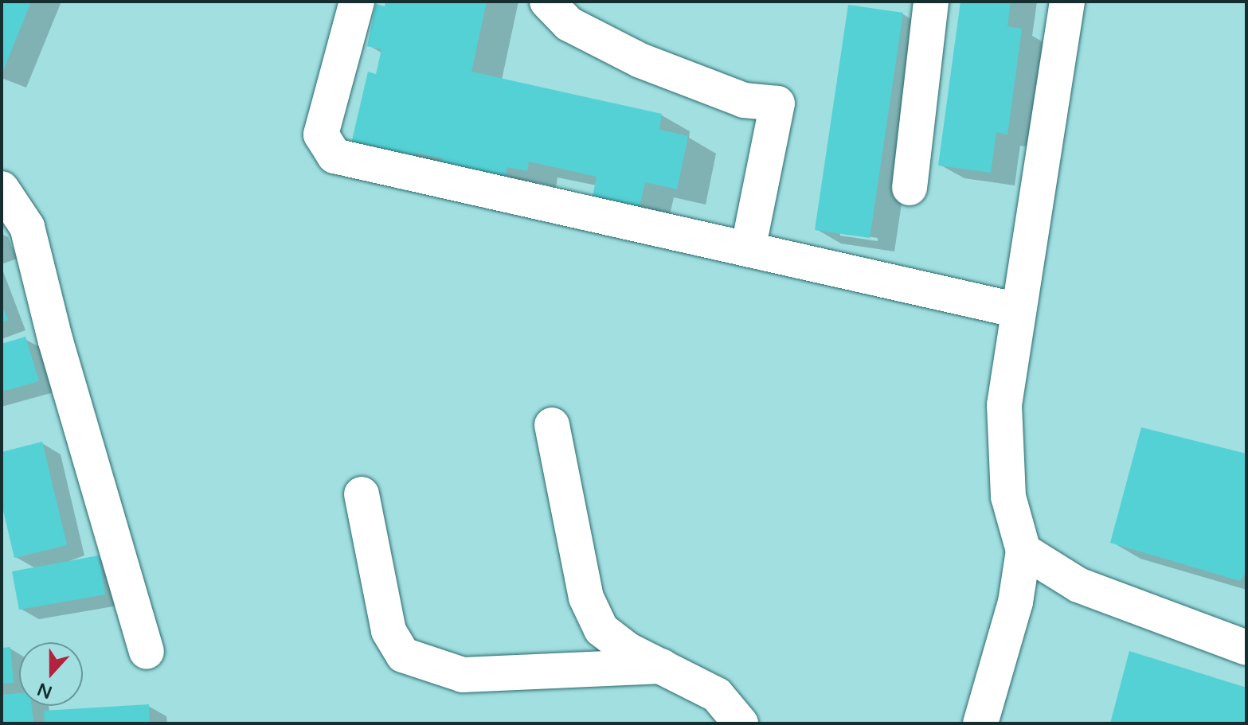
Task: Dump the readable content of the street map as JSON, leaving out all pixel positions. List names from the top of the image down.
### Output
{
  "north": "bottom"
}
